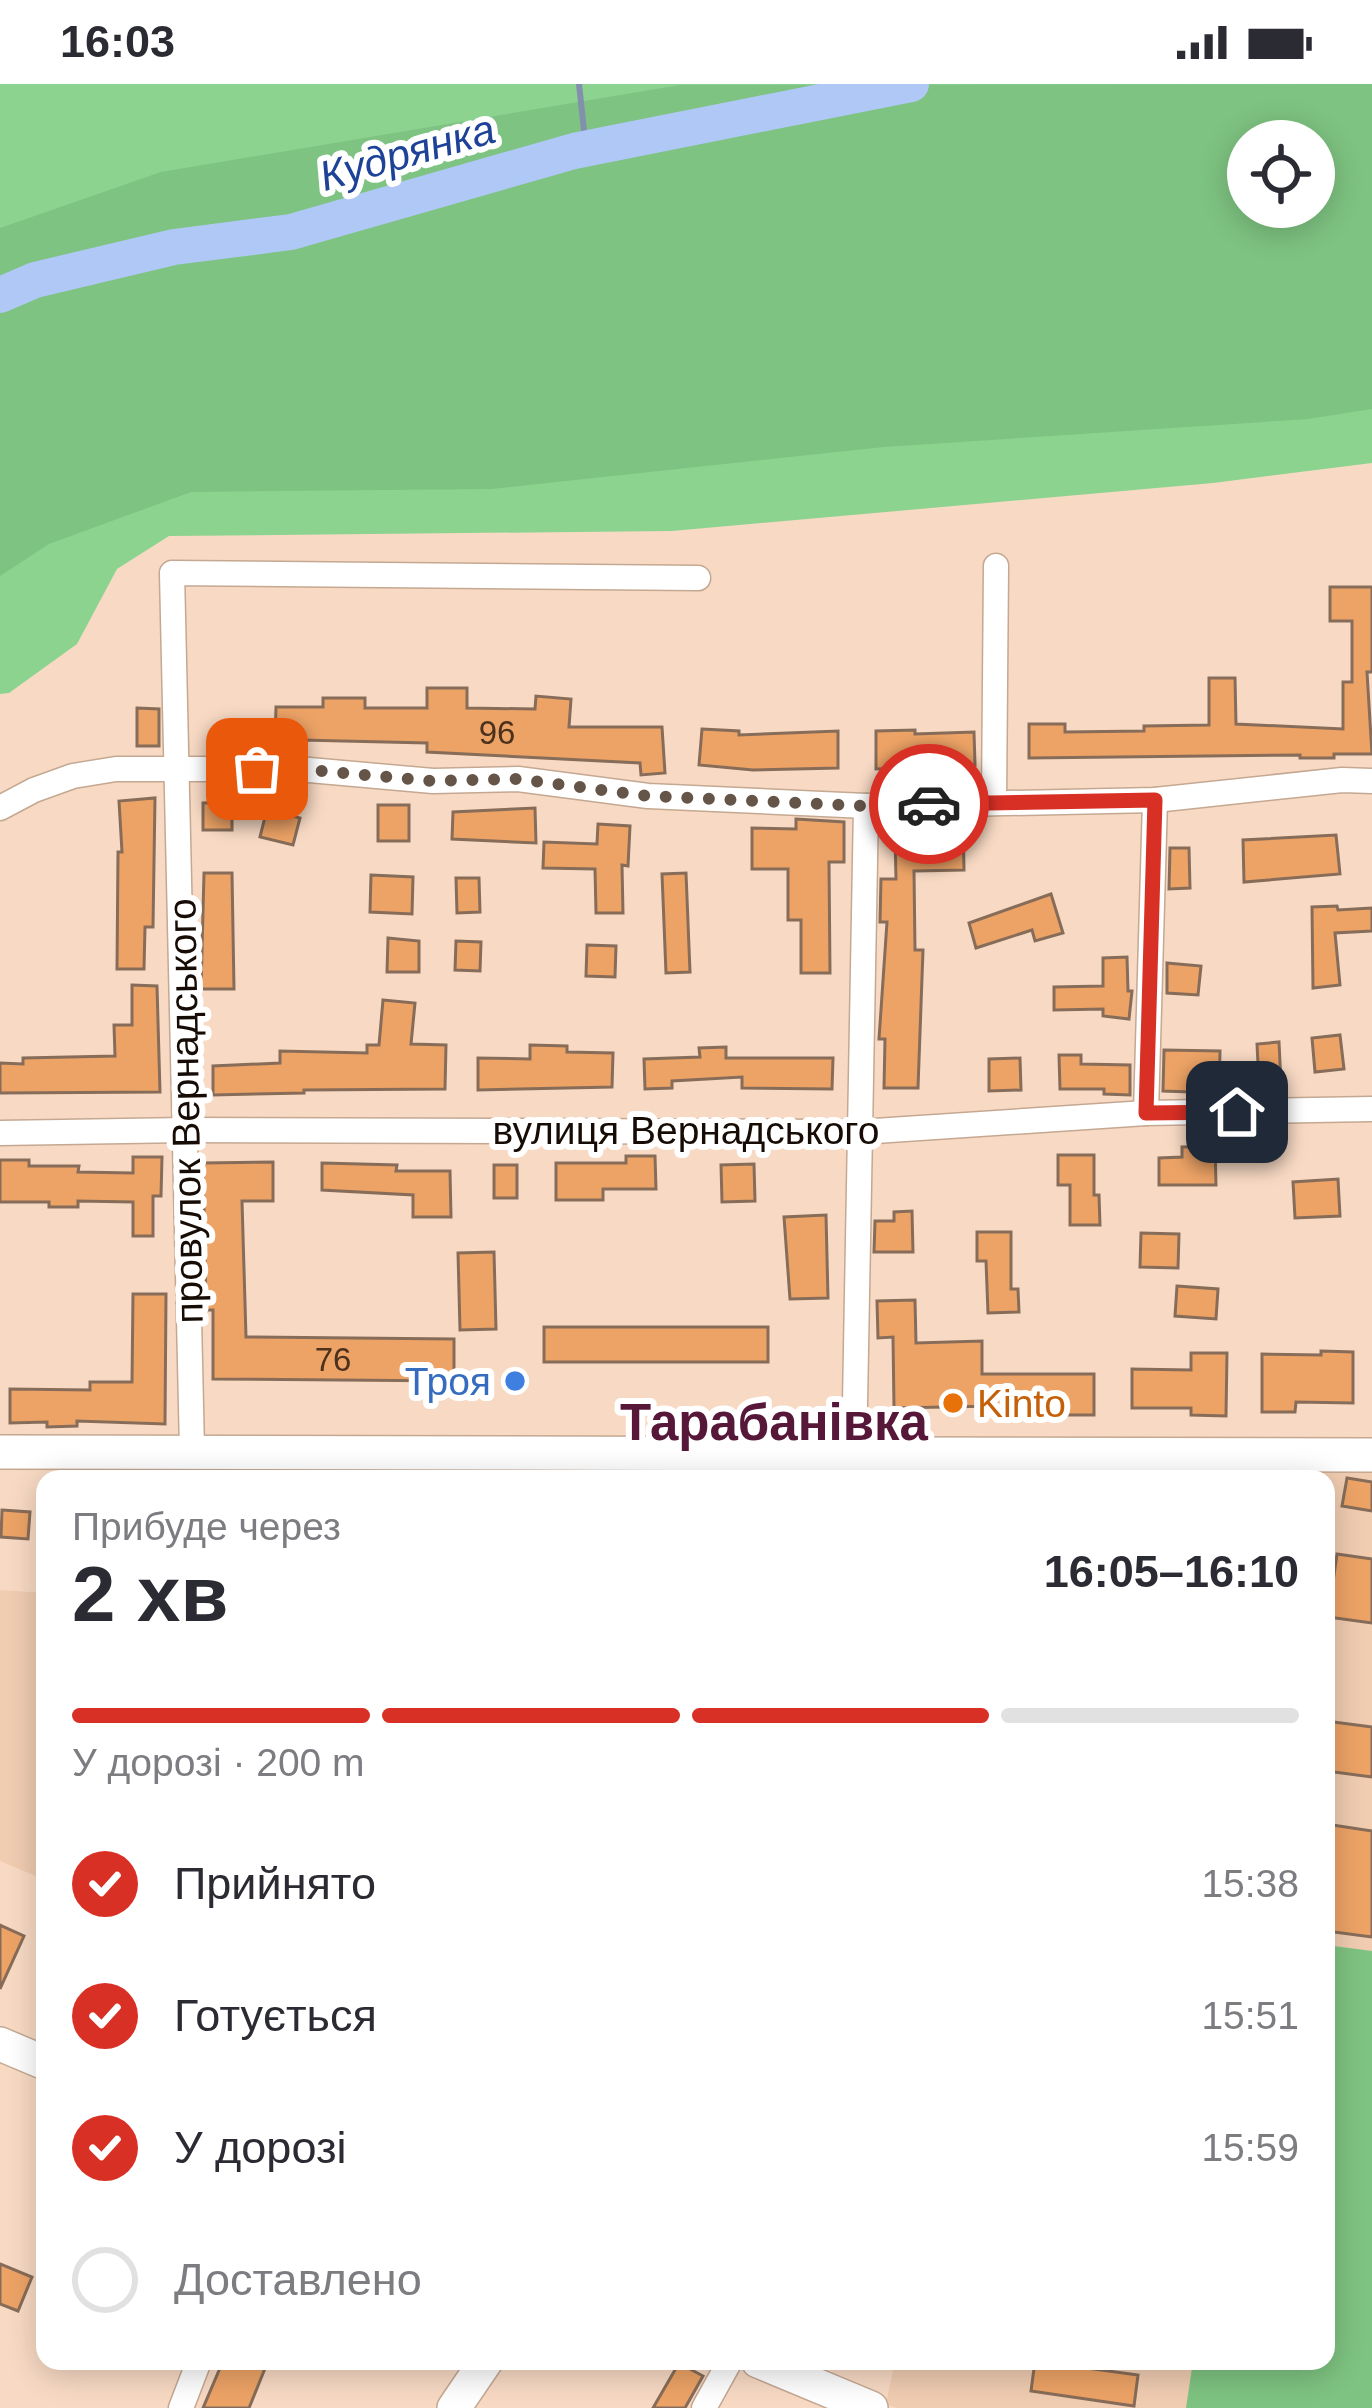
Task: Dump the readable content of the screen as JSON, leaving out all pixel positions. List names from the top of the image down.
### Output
{
  "streets": {
    "street": ["провулок Вернадського", "вулиця Вернадського"]
  },
  "crossings": [
    ["провулок Вернадського", "вулиця Вернадського"]
  ],
  "districts": ["Тарабанівка"],
  "water": ["Кудрянка"],
  "places": ["Троя", "Kinto"],
  "house_numbers": ["96", "76"],
  "page": {
    "status": "16:03",
    "heading": ["2 хв", "Прибуде через", "16:05–16:10"],
    "bar": "У дорозі · 200 m",
    "list": [
      ["Прийнято", "15:38"],
      ["Готується", "15:51"],
      ["У дорозі", "15:59"],
      "Доставлено"
    ]
  }
}
